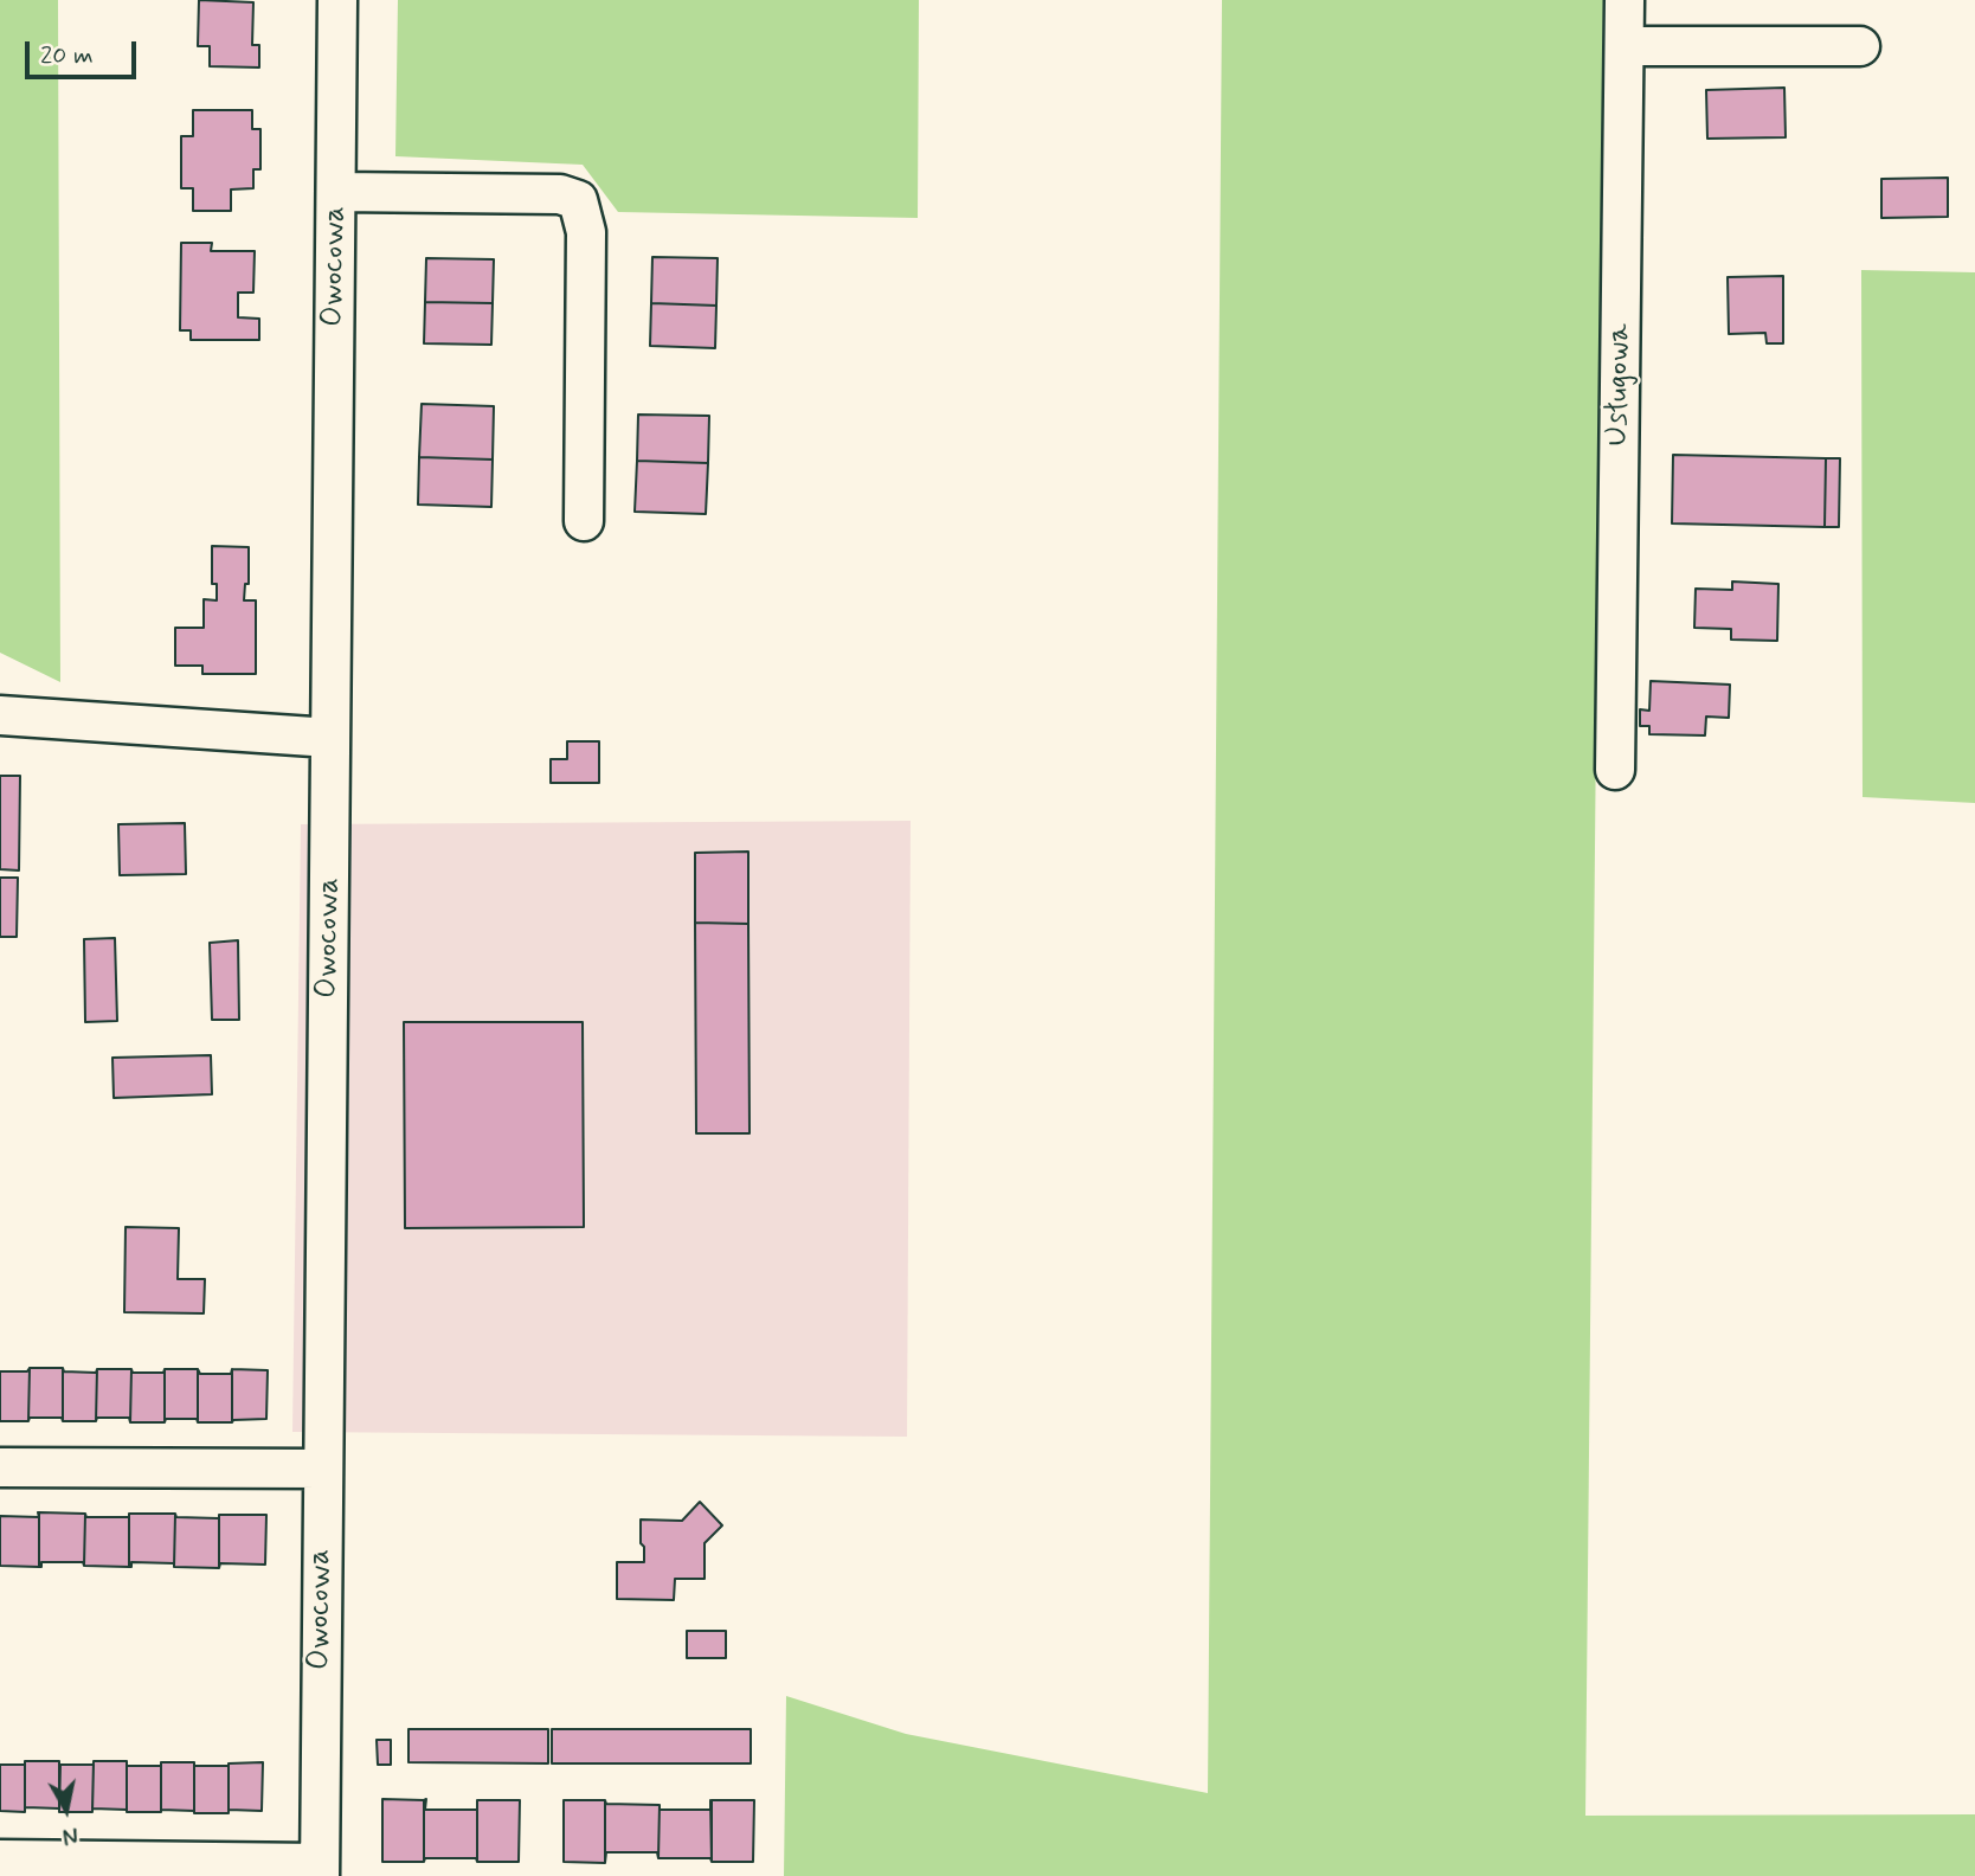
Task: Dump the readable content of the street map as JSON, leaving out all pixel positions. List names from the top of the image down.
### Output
{
  "streets": {
    "street": ["Owocowa", "Usługowa"]
  },
  "scale_bar": "20 m",
  "north": "bottom"
}
